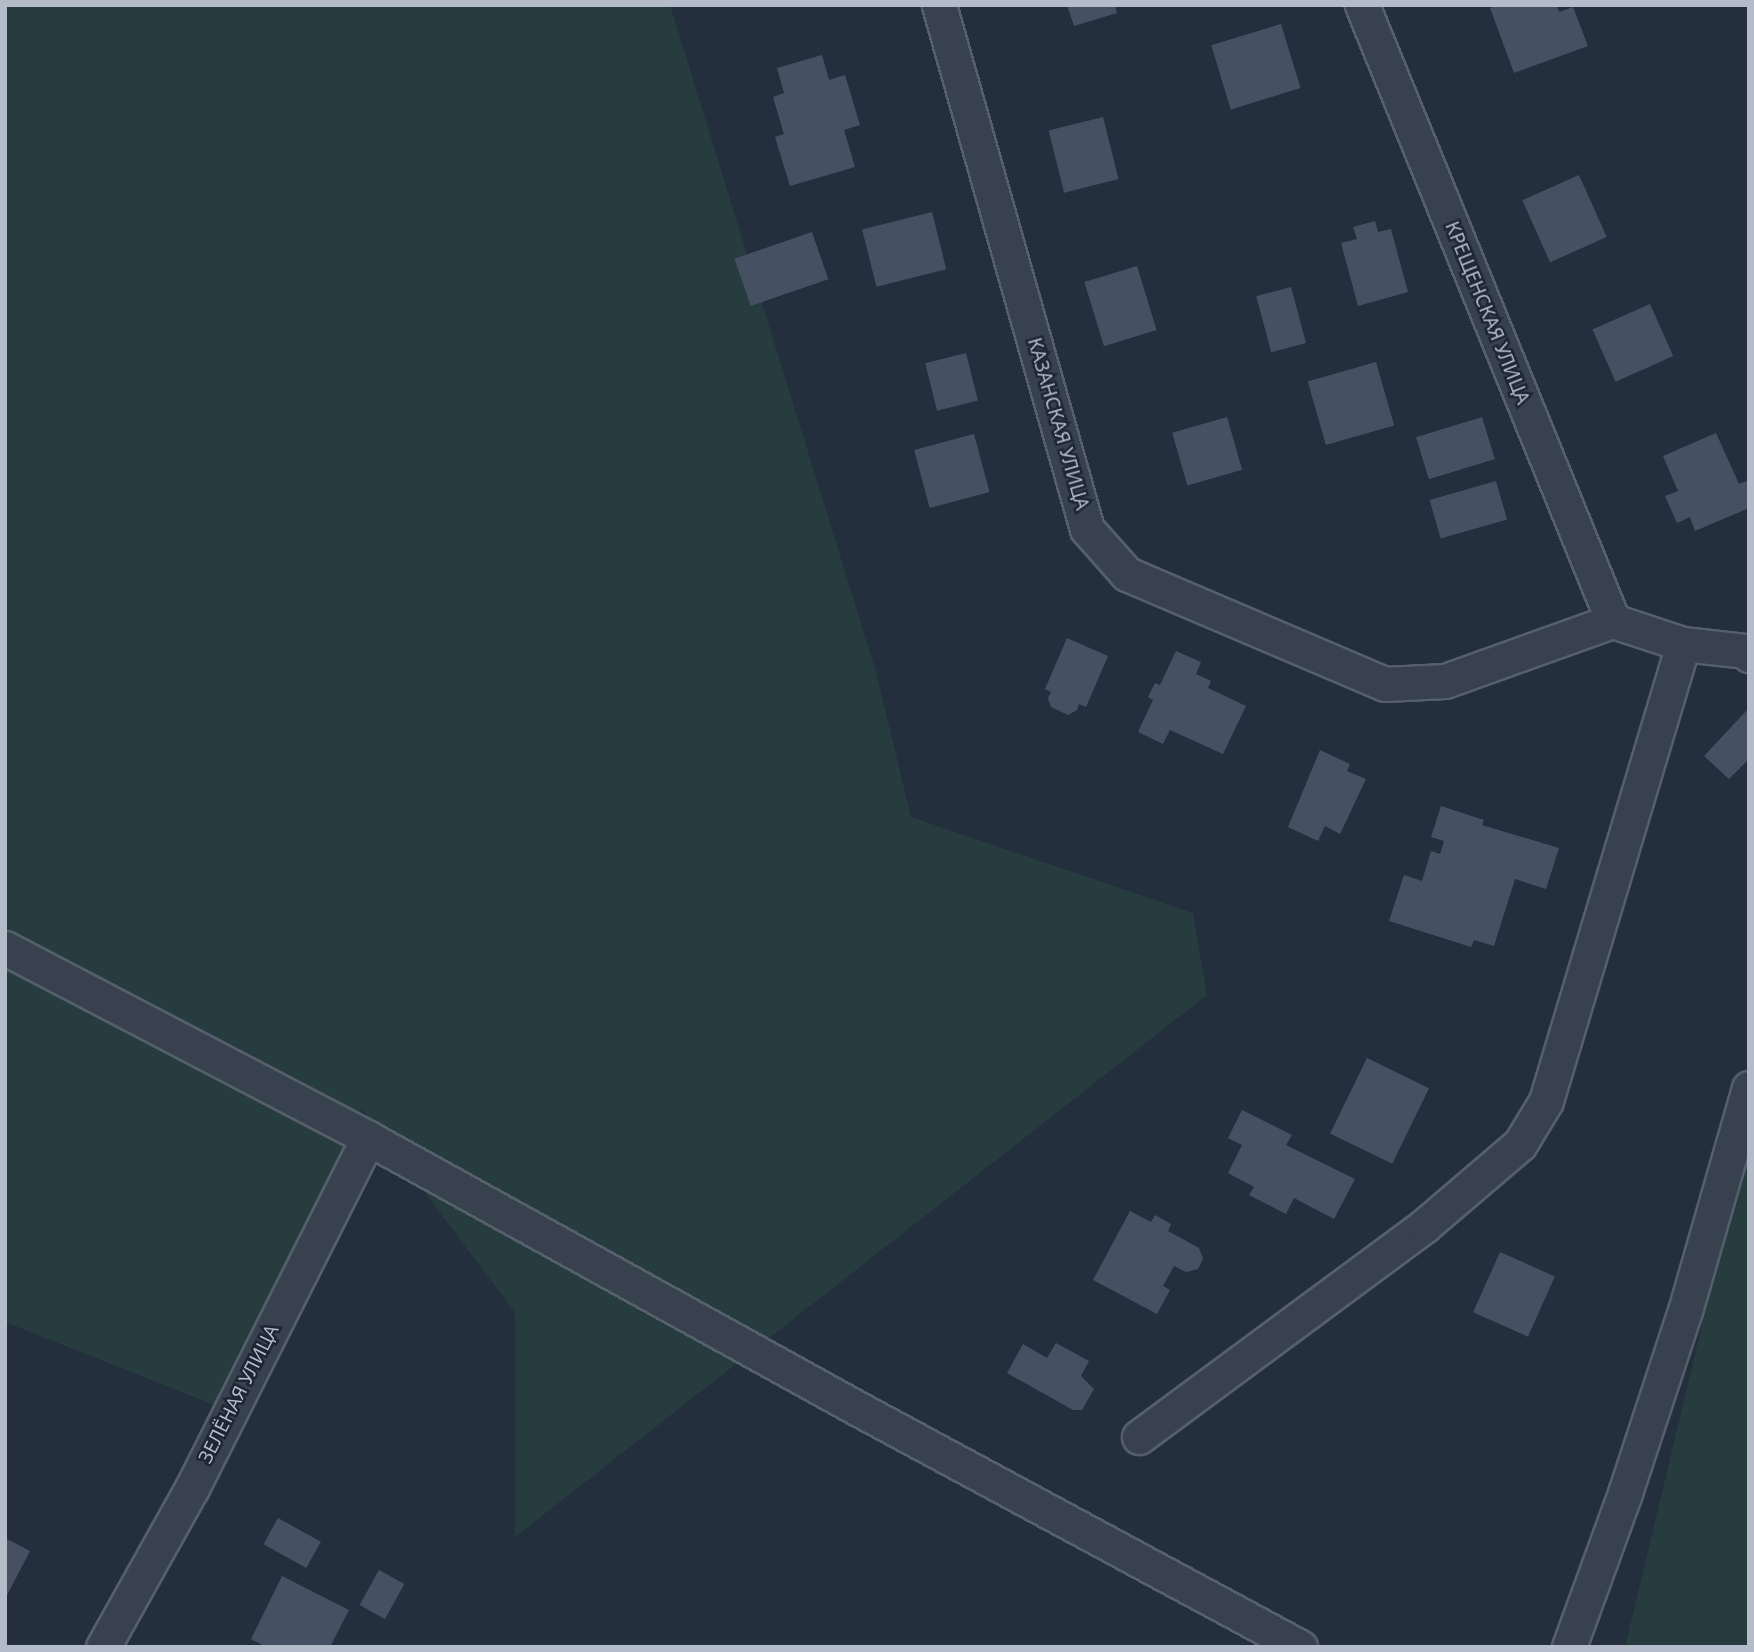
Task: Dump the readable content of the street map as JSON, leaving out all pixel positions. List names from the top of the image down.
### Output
{
  "streets": {
    "street": ["КРЕЩЕНСКАЯ УЛИЦА", "КАЗАНСКАЯ УЛИЦА", "ЗЕЛЁНАЯ УЛИЦА"]
  },
  "crossings": [
    ["КРЕЩЕНСКАЯ УЛИЦА", "КАЗАНСКАЯ УЛИЦА"]
  ]
}
